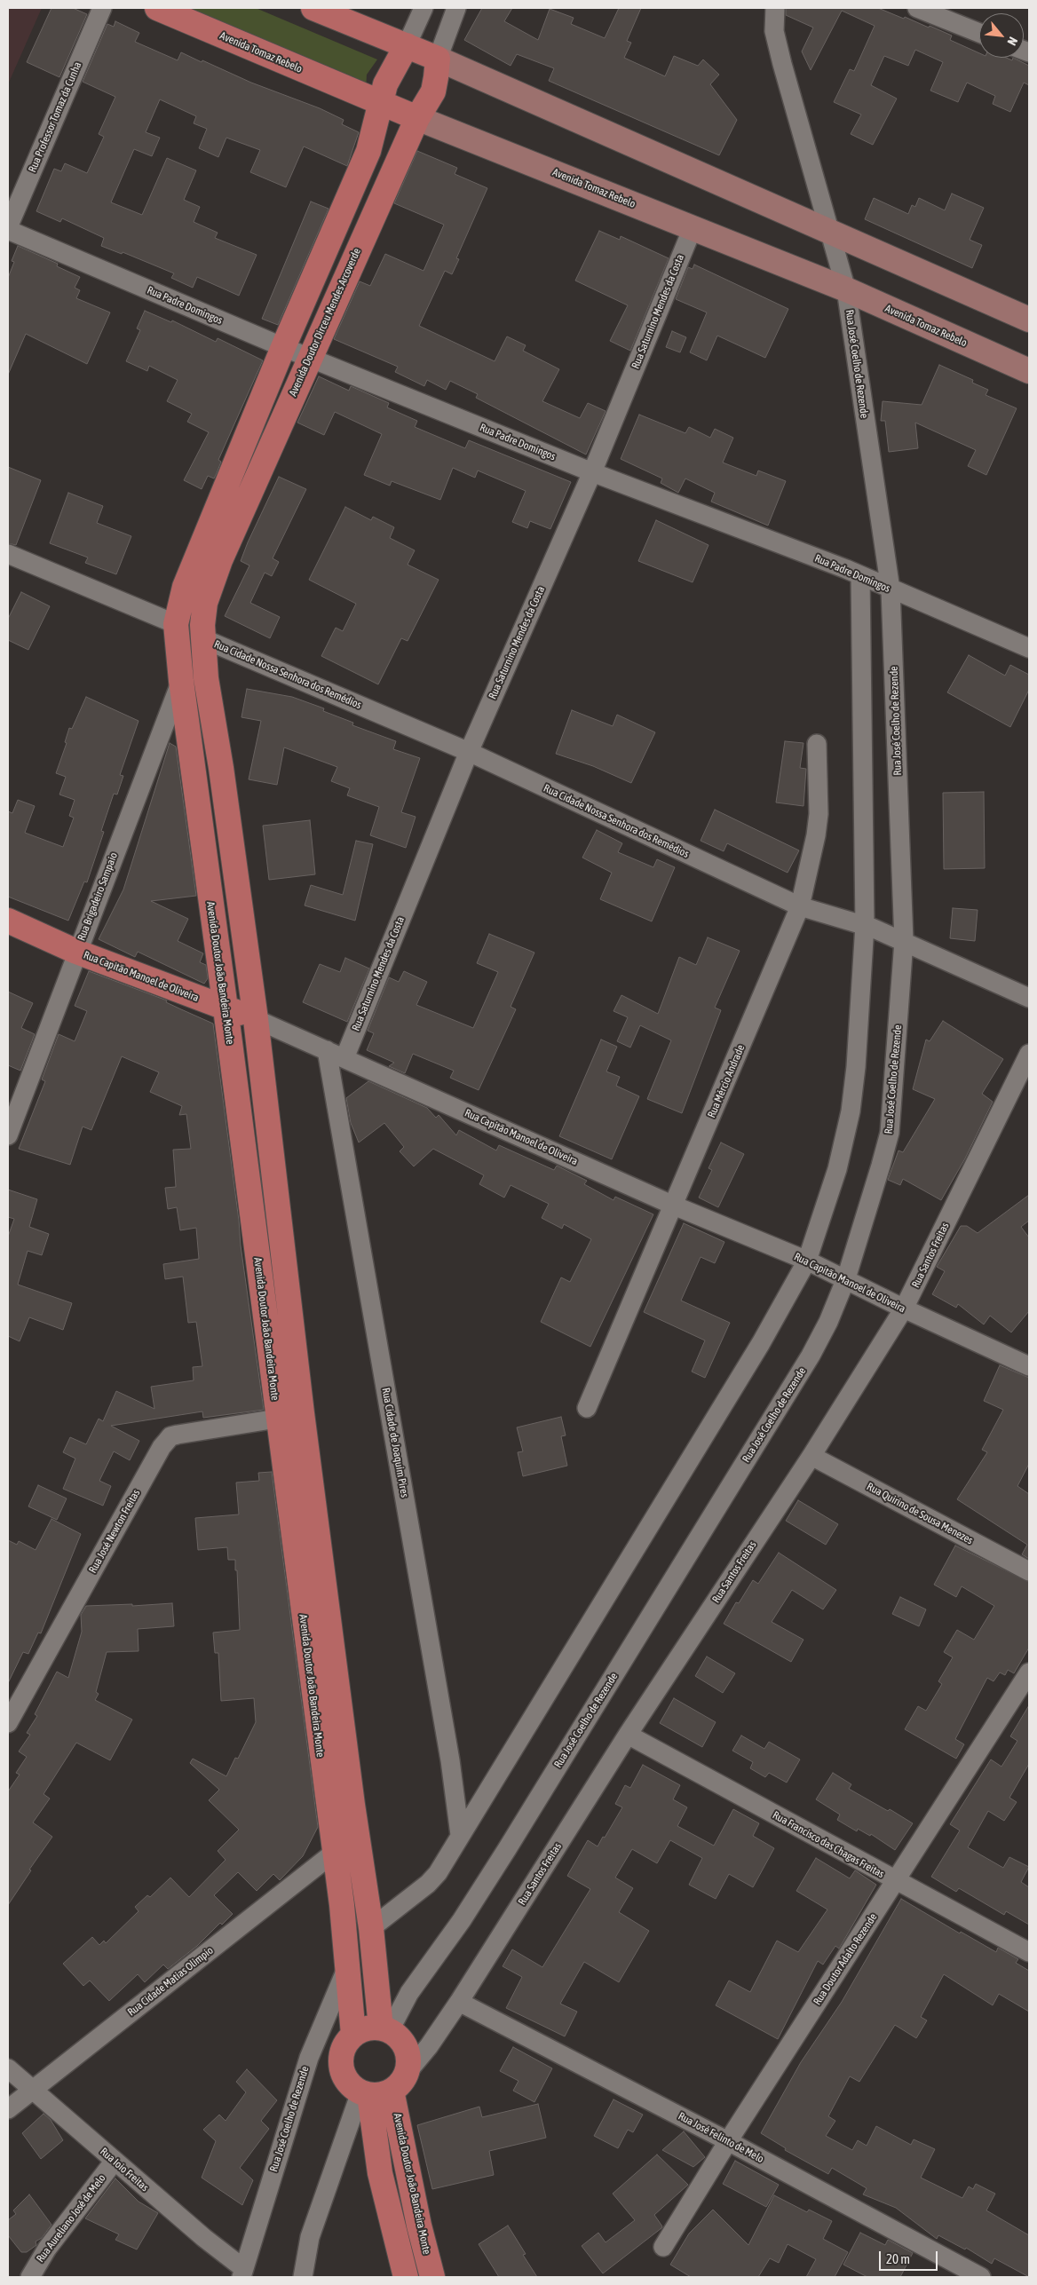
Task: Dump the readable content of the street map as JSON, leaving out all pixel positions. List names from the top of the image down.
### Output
{
  "streets": {
    "main road": [
      "Avenida Tomaz Rebelo",
      "Avenida Doutor Dirceu Mendes Arcoverde",
      "Avenida Doutor João Bandeira Monte",
      "Rua Capitão Manoel de Oliveira"
    ],
    "street": [
      "Rua Professor Tomaz da Cunha",
      "Rua Padre Domingos",
      "Rua Saturnino Mendes da Costa",
      "Rua José Coelho de Rezende",
      "Rua Cidade Nossa Senhora dos Remédios",
      "Rua Brigadeiro Sampaio",
      "Rua Mércio Andrade",
      "Rua Santos Freitas",
      "Rua Cidade de Joaquim Pires",
      "Rua Quirino de Sousa Menezes",
      "Rua José Newton Freitas",
      "Rua Francisco das Chagas Freitas",
      "Rua Doutor Adalto Rezende",
      "Rua Cidade Matias Olimpio",
      "Rua José Felinto de Melo",
      "Rua Ioio Freitas",
      "Rua Aureliano José de Melo"
    ]
  },
  "crossings": [
    ["Avenida Tomaz Rebelo", "Rua Saturnino Mendes da Costa"],
    ["Avenida Tomaz Rebelo", "Avenida Doutor Dirceu Mendes Arcoverde"],
    ["Avenida Tomaz Rebelo", "Rua José Coelho de Rezende"],
    ["Rua Professor Tomaz da Cunha", "Rua Padre Domingos"],
    ["Rua Padre Domingos", "Rua Saturnino Mendes da Costa"],
    ["Rua Padre Domingos", "Avenida Doutor Dirceu Mendes Arcoverde"],
    ["Rua Padre Domingos", "Rua José Coelho de Rezende"],
    ["Rua Saturnino Mendes da Costa", "Rua Cidade Nossa Senhora dos Remédios"],
    ["Rua Saturnino Mendes da Costa", "Rua Capitão Manoel de Oliveira"],
    ["Rua Saturnino Mendes da Costa", "Rua Cidade de Joaquim Pires"],
    ["Avenida Doutor Dirceu Mendes Arcoverde", "Rua Cidade Nossa Senhora dos Remédios"],
    ["Avenida Doutor Dirceu Mendes Arcoverde", "Avenida Doutor João Bandeira Monte"],
    ["Rua José Coelho de Rezende", "Rua Cidade Nossa Senhora dos Remédios"],
    ["Rua José Coelho de Rezende", "Avenida Doutor João Bandeira Monte"],
    ["Rua José Coelho de Rezende", "Rua Capitão Manoel de Oliveira"],
    ["Rua José Coelho de Rezende", "Rua Santos Freitas"],
    ["Rua José Coelho de Rezende", "Rua Ioio Freitas"],
    ["Rua Cidade Nossa Senhora dos Remédios", "Rua Mércio Andrade"],
    ["Rua Brigadeiro Sampaio", "Avenida Doutor João Bandeira Monte"],
    ["Rua Brigadeiro Sampaio", "Rua Capitão Manoel de Oliveira"],
    ["Avenida Doutor João Bandeira Monte", "Rua Capitão Manoel de Oliveira"],
    ["Avenida Doutor João Bandeira Monte", "Rua Santos Freitas"],
    ["Avenida Doutor João Bandeira Monte", "Rua José Newton Freitas"],
    ["Avenida Doutor João Bandeira Monte", "Rua Cidade Matias Olimpio"],
    ["Rua Capitão Manoel de Oliveira", "Rua Mércio Andrade"],
    ["Rua Capitão Manoel de Oliveira", "Rua Santos Freitas"],
    ["Rua Capitão Manoel de Oliveira", "Rua Cidade de Joaquim Pires"],
    ["Rua Santos Freitas", "Rua Quirino de Sousa Menezes"],
    ["Rua Santos Freitas", "Rua Francisco das Chagas Freitas"],
    ["Rua Santos Freitas", "Rua José Felinto de Melo"],
    ["Rua Francisco das Chagas Freitas", "Rua Doutor Adalto Rezende"],
    ["Rua Doutor Adalto Rezende", "Rua José Felinto de Melo"],
    ["Rua Cidade Matias Olimpio", "Rua Ioio Freitas"],
    ["Rua Ioio Freitas", "Rua Aureliano José de Melo"]
  ],
  "scale_bar": "20 m",
  "north": "bottom right"
}
